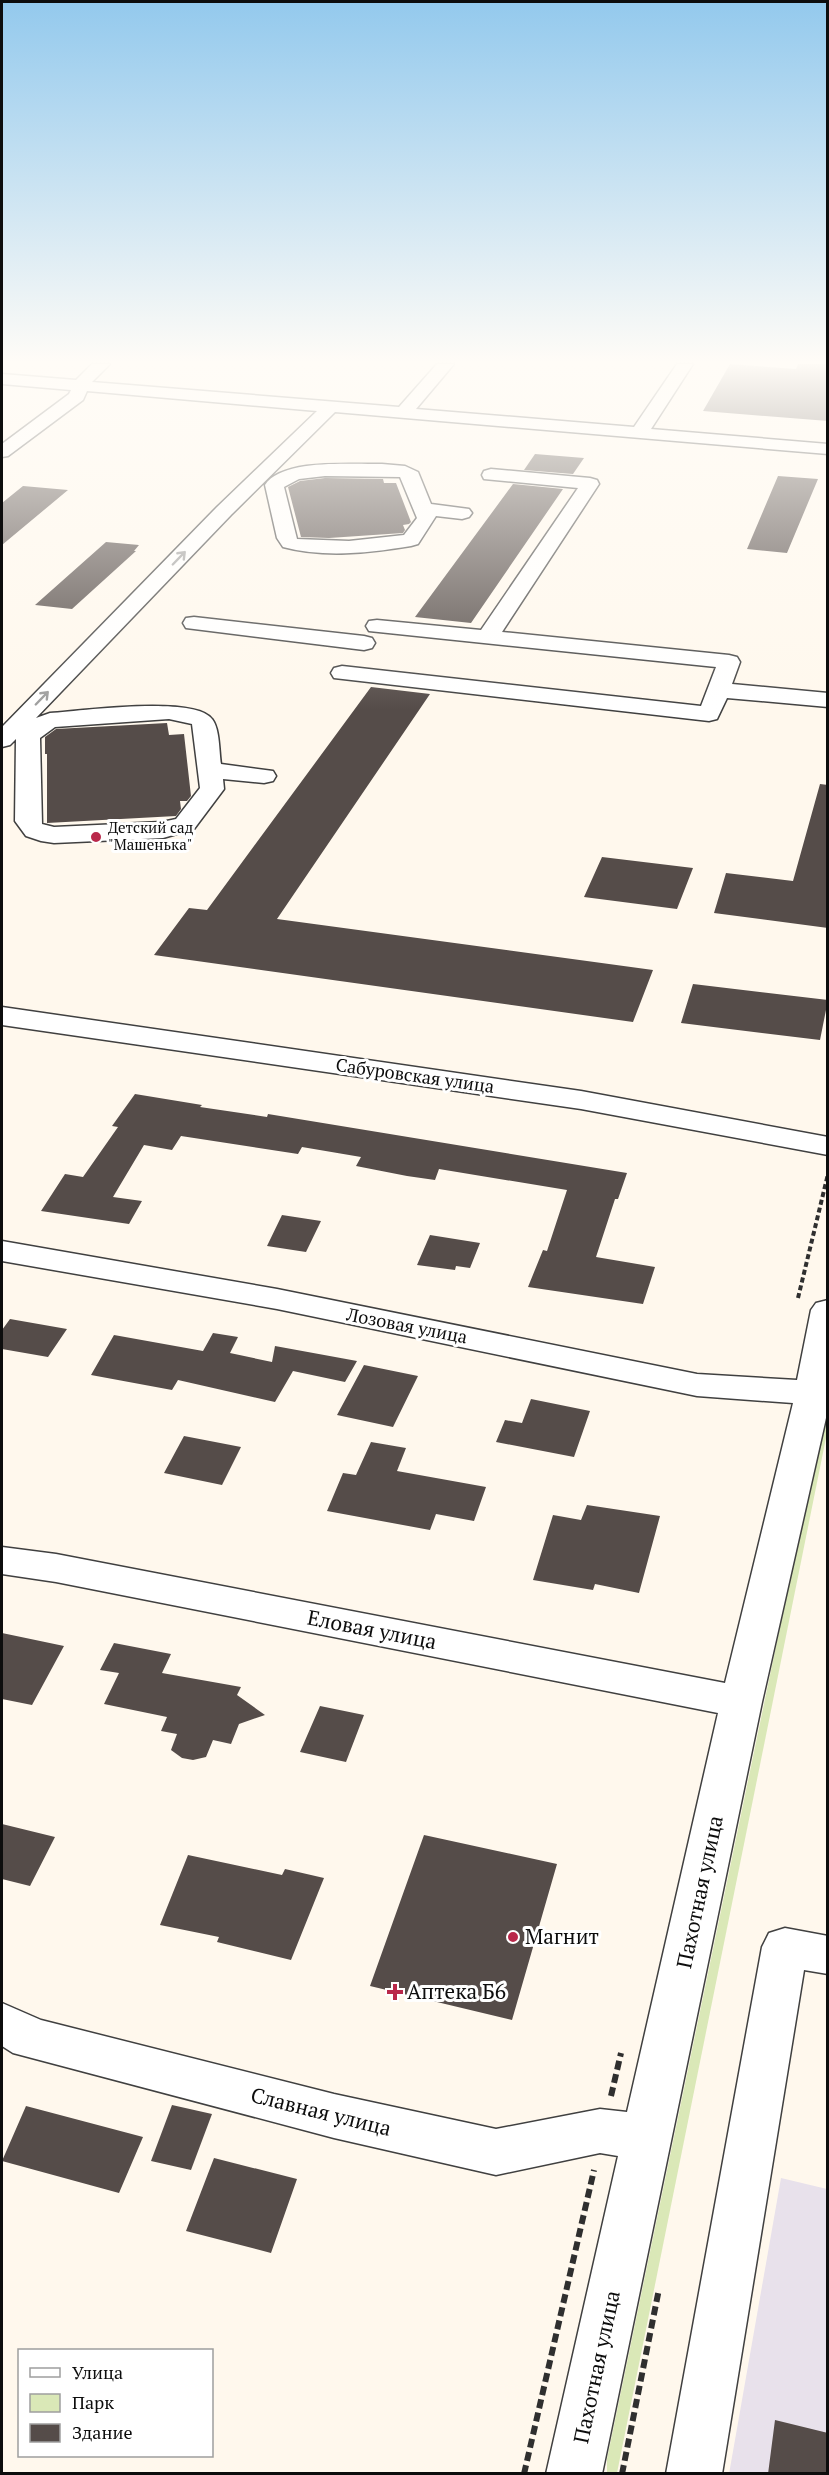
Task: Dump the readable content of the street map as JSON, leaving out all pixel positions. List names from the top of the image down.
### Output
{
  "streets": {
    "street": [
      "Сабуровская улица",
      "Лозовая улица",
      "Еловая улица",
      "Пахотная улица",
      "Славная улица"
    ]
  },
  "crossings": [
    ["Лозовая улица", "Пахотная улица"],
    ["Еловая улица", "Пахотная улица"],
    ["Пахотная улица", "Славная улица"]
  ],
  "places": {
    "other": ["Детский сад \"Машенька\"", "Магнит"],
    "health": ["Аптека Б6"]
  },
  "legend": ["Улица", "Парк", "Здание"]
}
